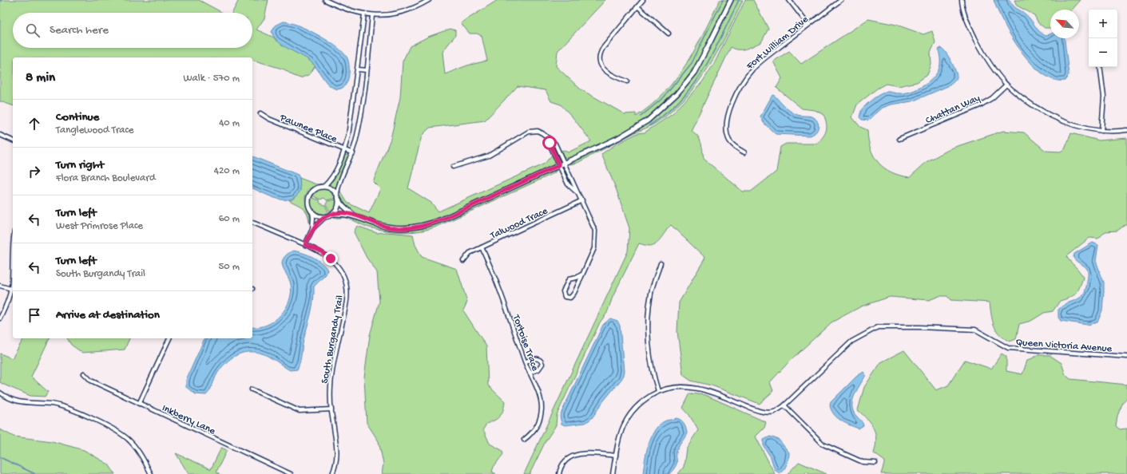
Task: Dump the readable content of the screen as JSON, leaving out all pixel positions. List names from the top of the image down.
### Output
{
  "streets": {
    "street": [
      "Fort William Drive",
      "Chattan Way",
      "Pawnee Place",
      "Talwood Trace",
      "South Burgandy Trail",
      "Tortoise Trace",
      "Queen Victoria Avenue",
      "Inkberry Lane"
    ]
  },
  "crossings": [
    ["Talwood Trace", "Tortoise Trace"]
  ],
  "north": "top left",
  "page": {
    "map_buttons": ["+", "−"],
    "search": "Search here",
    "heading": ["8 min", "Walk · 570 m"],
    "list": [
      ["Continue", "Tanglewood Trace", "40 m"],
      ["Turn right", "Flora Branch Boulevard", "420 m"],
      ["Turn left", "West Primrose Place", "60 m"],
      ["Turn left", "South Burgandy Trail", "50 m"],
      "Arrive at destination"
    ]
  }
}
